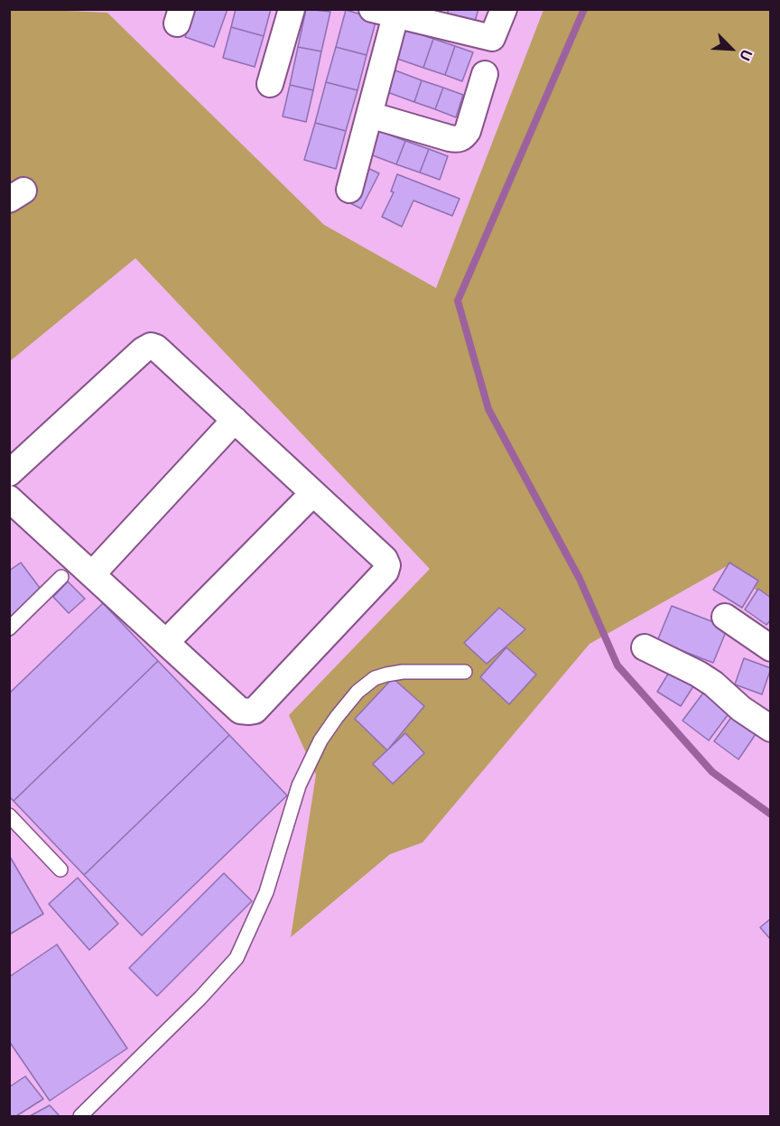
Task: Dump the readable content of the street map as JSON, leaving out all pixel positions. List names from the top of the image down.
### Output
{
  "north": "bottom right"
}
